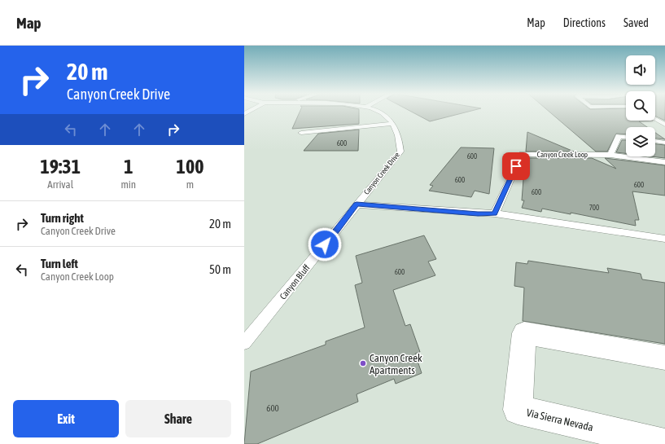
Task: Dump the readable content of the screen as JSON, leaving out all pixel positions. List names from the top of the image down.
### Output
{
  "streets": {
    "street": ["Via Sierra Nevada"],
    "lane": ["Canyon Creek Loop", "Canyon Creek Drive", "Canyon Bluff"]
  },
  "crossings": [
    ["Canyon Creek Loop", "Canyon Creek Drive"],
    ["Canyon Creek Drive", "Canyon Bluff"]
  ],
  "places": ["Canyon Creek Apartments"],
  "house_numbers": [
    "600",
    "600",
    "600",
    "600",
    "600",
    "700",
    "600",
    "600"
  ],
  "page": {
    "header": "Map",
    "nav": ["Map", "Directions", "Saved"],
    "turn": ["20 m", "Canyon Creek Drive"],
    "eta": [
      "19:31",
      "Arrival",
      "1",
      "min",
      "100",
      "m"
    ],
    "list": [
      {
        "name": "Turn right",
        "note": "Canyon Creek Drive",
        "value": "20 m"
      },
      {
        "name": "Turn left",
        "note": "Canyon Creek Loop",
        "value": "50 m"
      }
    ],
    "buttons": ["Exit", "Share"]
  }
}
